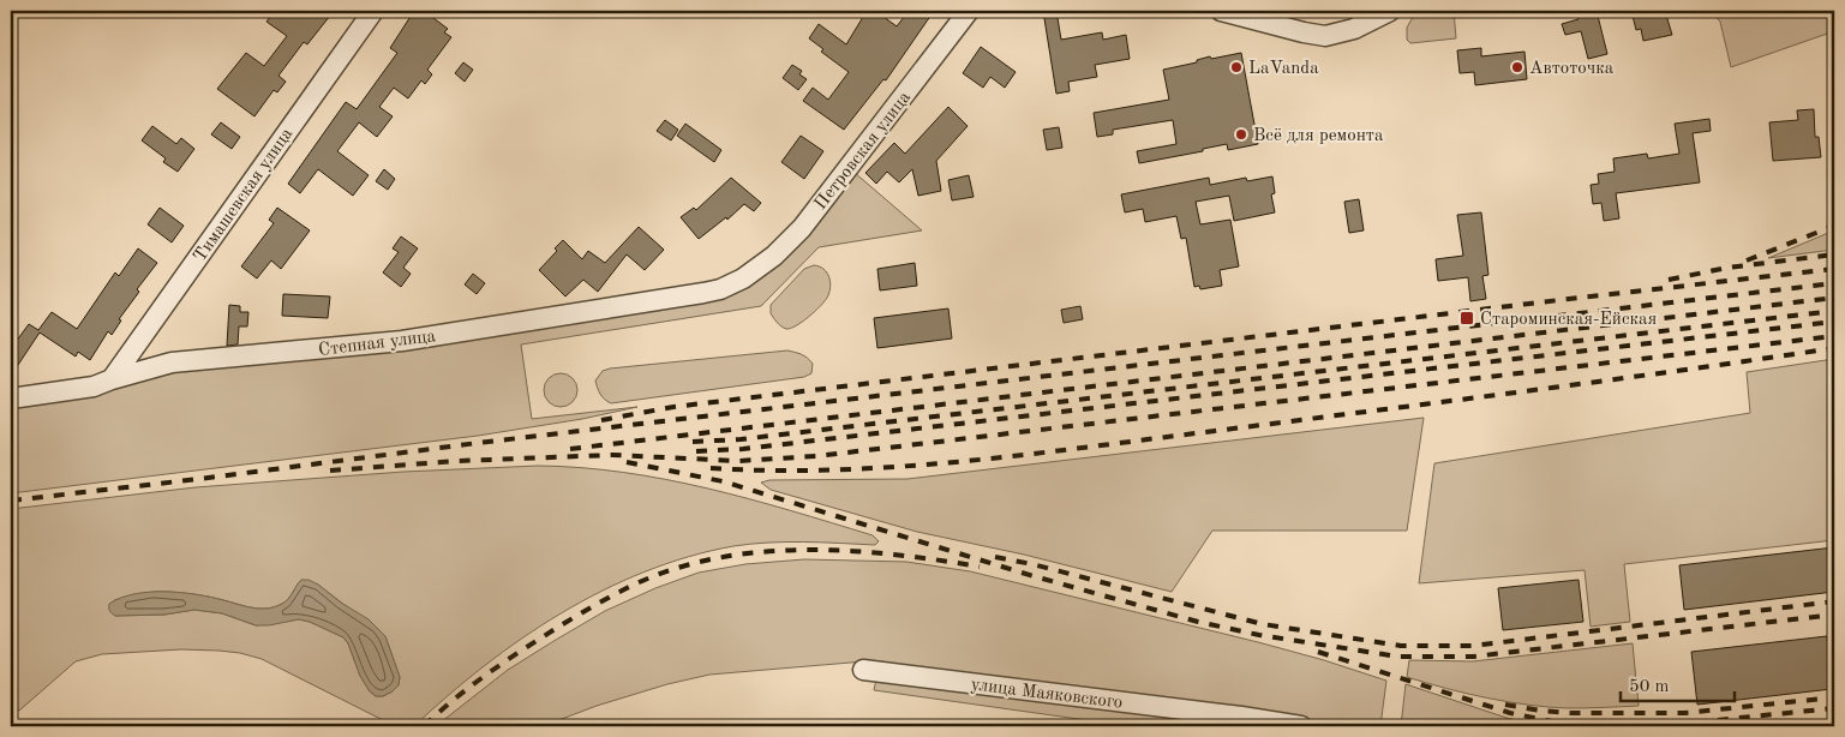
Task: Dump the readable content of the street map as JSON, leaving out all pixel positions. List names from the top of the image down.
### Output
{
  "streets": {
    "street": [
      "Петровская улица",
      "Тимашевская улица",
      "Степная улица",
      "улица Маяковского"
    ]
  },
  "crossings": [
    ["Петровская улица", "Степная улица"],
    ["Тимашевская улица", "Степная улица"]
  ],
  "places": {
    "other": ["LaVanda", "Автоточка", "Всё для ремонта"],
    "transit": ["Староминская-Ейская"]
  },
  "scale_bar": "50 m"
}
